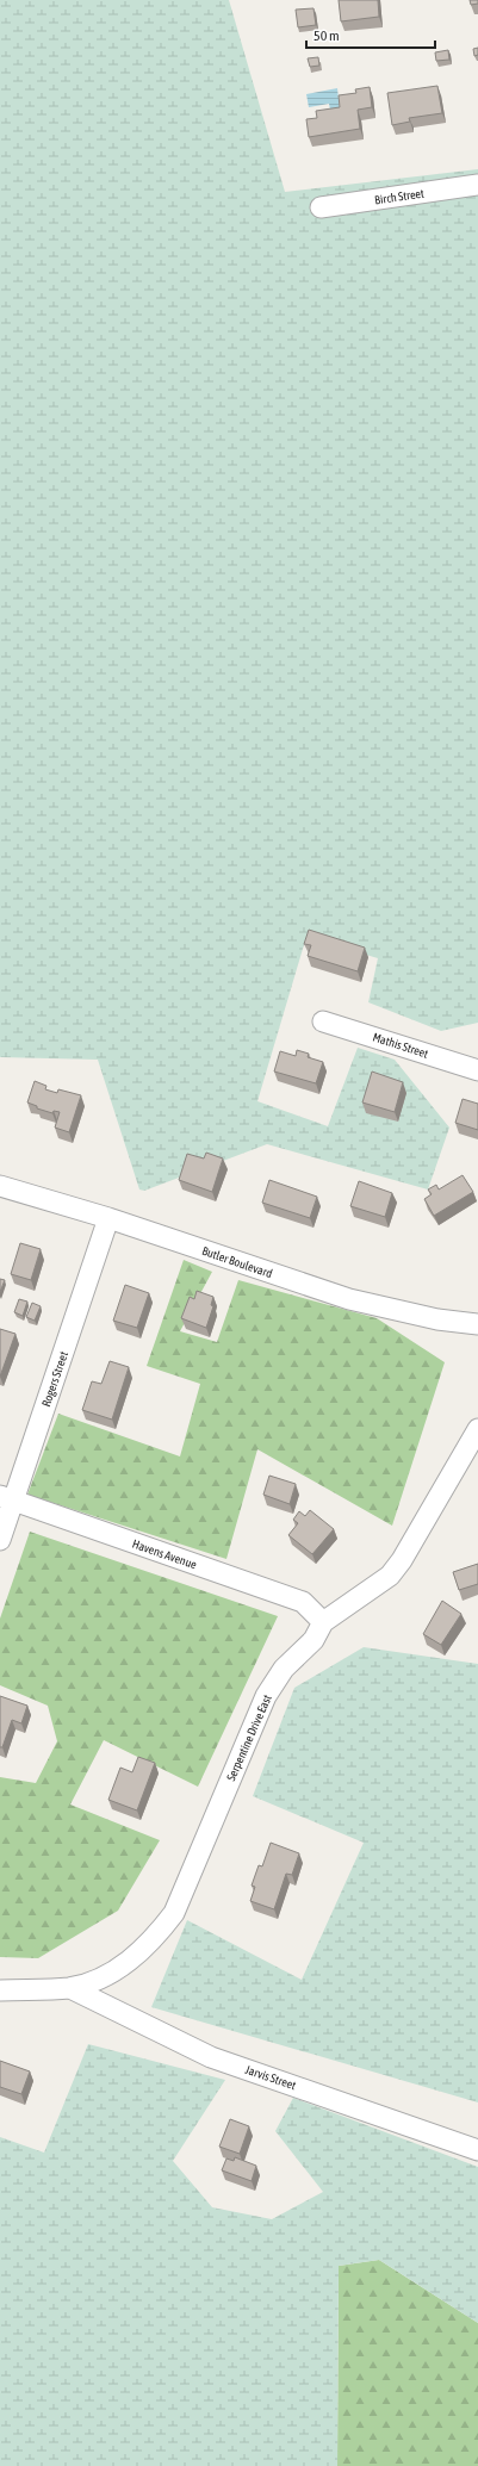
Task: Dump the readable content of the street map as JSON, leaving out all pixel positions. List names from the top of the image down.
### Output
{
  "streets": {
    "street": [
      "Birch Street",
      "Mathis Street",
      "Butler Boulevard",
      "Rogers Street",
      "Havens Avenue",
      "Serpentine Drive East",
      "Jarvis Street"
    ]
  },
  "crossings": [
    ["Butler Boulevard", "Rogers Street"],
    ["Rogers Street", "Havens Avenue"],
    ["Havens Avenue", "Serpentine Drive East"],
    ["Serpentine Drive East", "Jarvis Street"]
  ],
  "scale_bar": "50 m"
}
